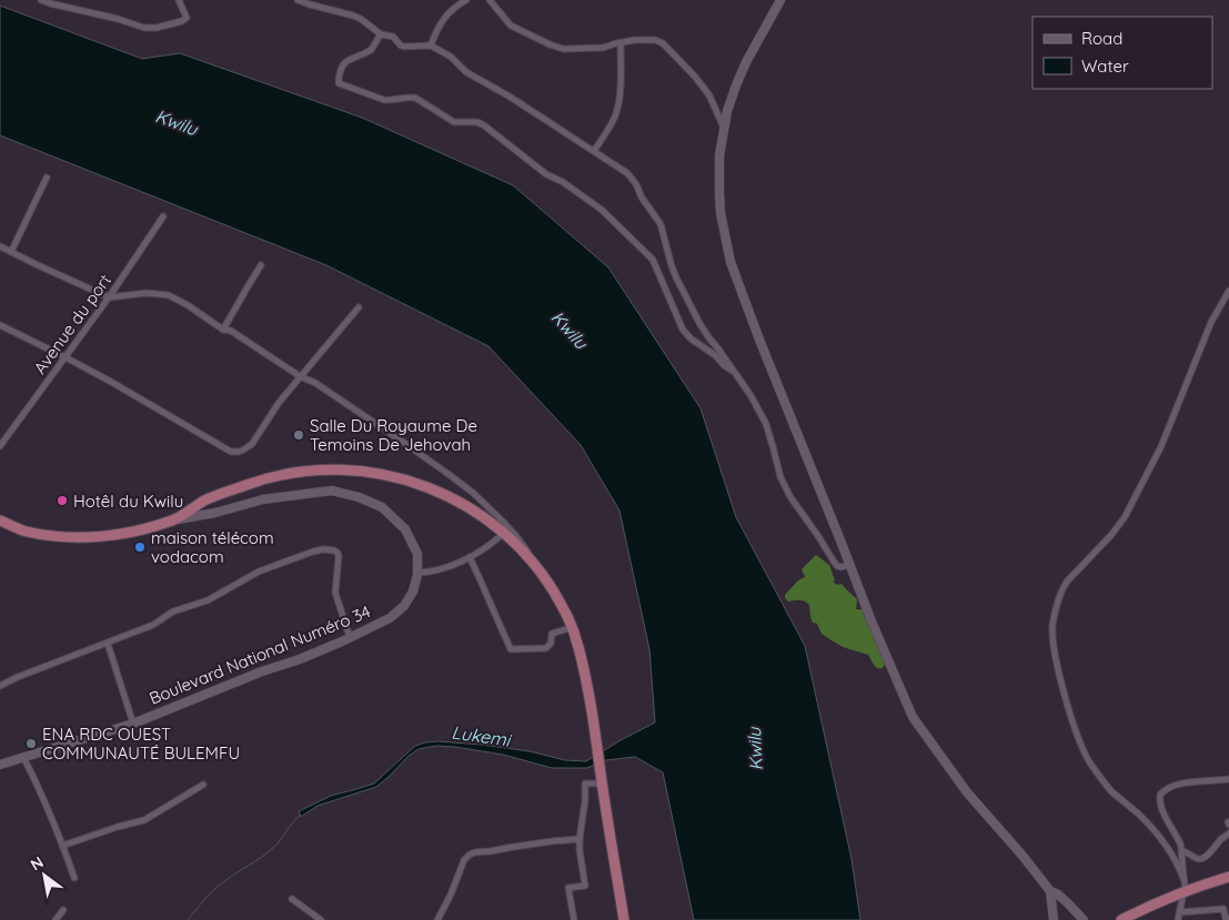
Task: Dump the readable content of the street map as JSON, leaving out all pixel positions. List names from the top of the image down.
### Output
{
  "streets": {
    "main road": ["Boulevard National Numéro 34"],
    "street": ["Avenue du port"]
  },
  "water": ["Kwilu", "Lukemi"],
  "places": [
    "Salle Du Royaume De Temoins De Jehovah",
    "Hotêl du Kwilu",
    "maison télécom vodacom",
    "ENA RDC OUEST COMMUNAUTÉ BULEMFU"
  ],
  "legend": ["Road", "Water"],
  "north": "top left"
}
